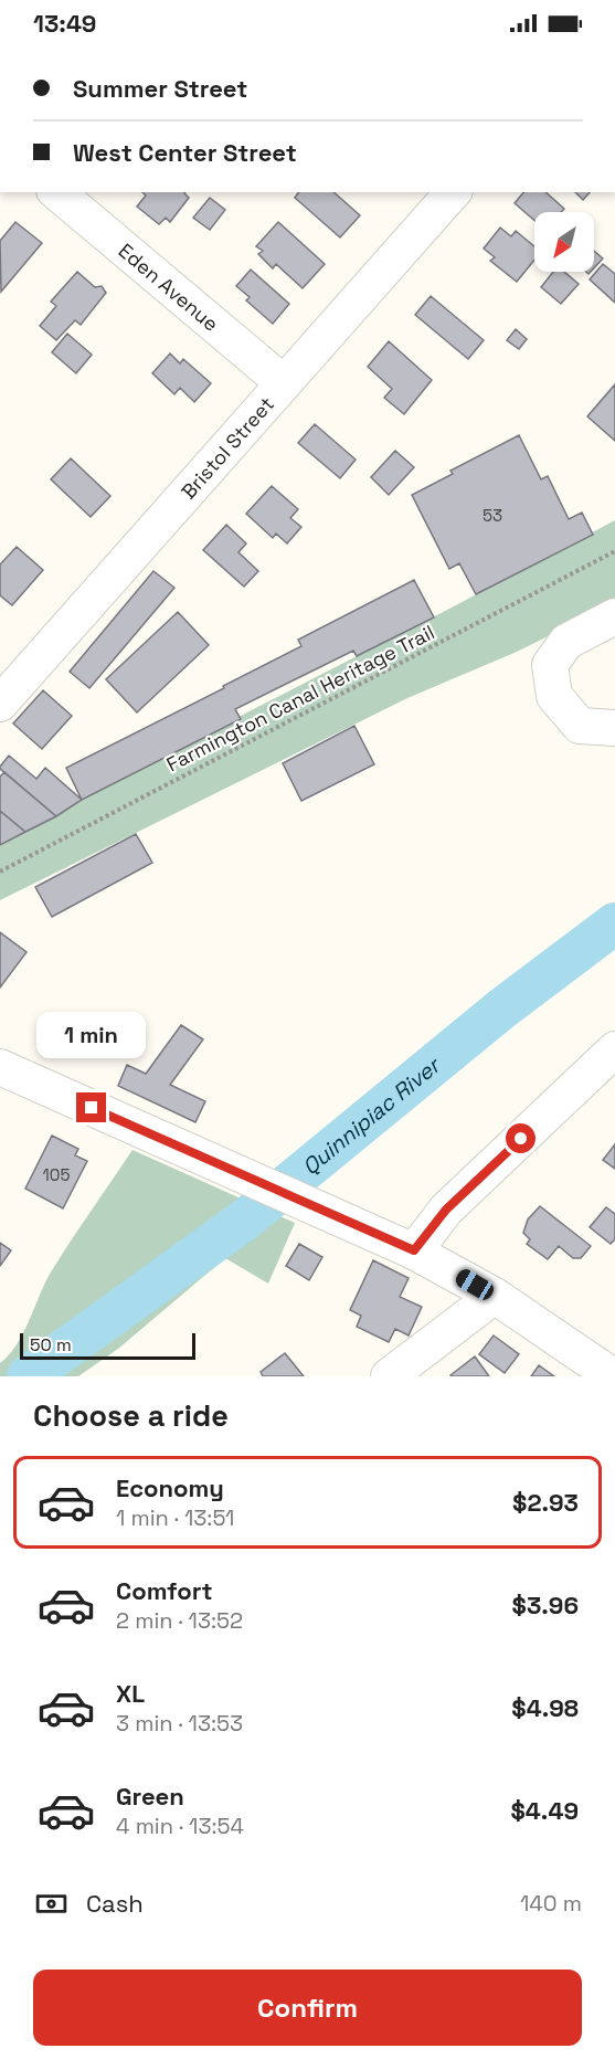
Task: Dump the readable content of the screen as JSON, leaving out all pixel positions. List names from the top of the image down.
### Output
{
  "streets": {
    "street": ["Eden Avenue", "Bristol Street"],
    "path": ["Farmington Canal Heritage Trail"]
  },
  "crossings": [
    ["Eden Avenue", "Bristol Street"]
  ],
  "water": ["Quinnipiac River"],
  "house_numbers": ["53", "105"],
  "scale_bar": "50 m",
  "north": "bottom left",
  "page": {
    "status": "13:49",
    "banner": ["Summer Street", "West Center Street"],
    "bubble": "1 min",
    "scale": "50 m",
    "heading": "Choose a ride",
    "list": [
      {
        "name": "Economy",
        "note": "1 min · 13:51",
        "value": "$2.93"
      },
      {
        "name": "Comfort",
        "note": "2 min · 13:52",
        "value": "$3.96"
      },
      {
        "name": "XL",
        "note": "3 min · 13:53",
        "value": "$4.98"
      },
      {
        "name": "Green",
        "note": "4 min · 13:54",
        "value": "$4.49"
      }
    ],
    "pay": ["Cash", "140 m"],
    "buttons": "Confirm"
  }
}
